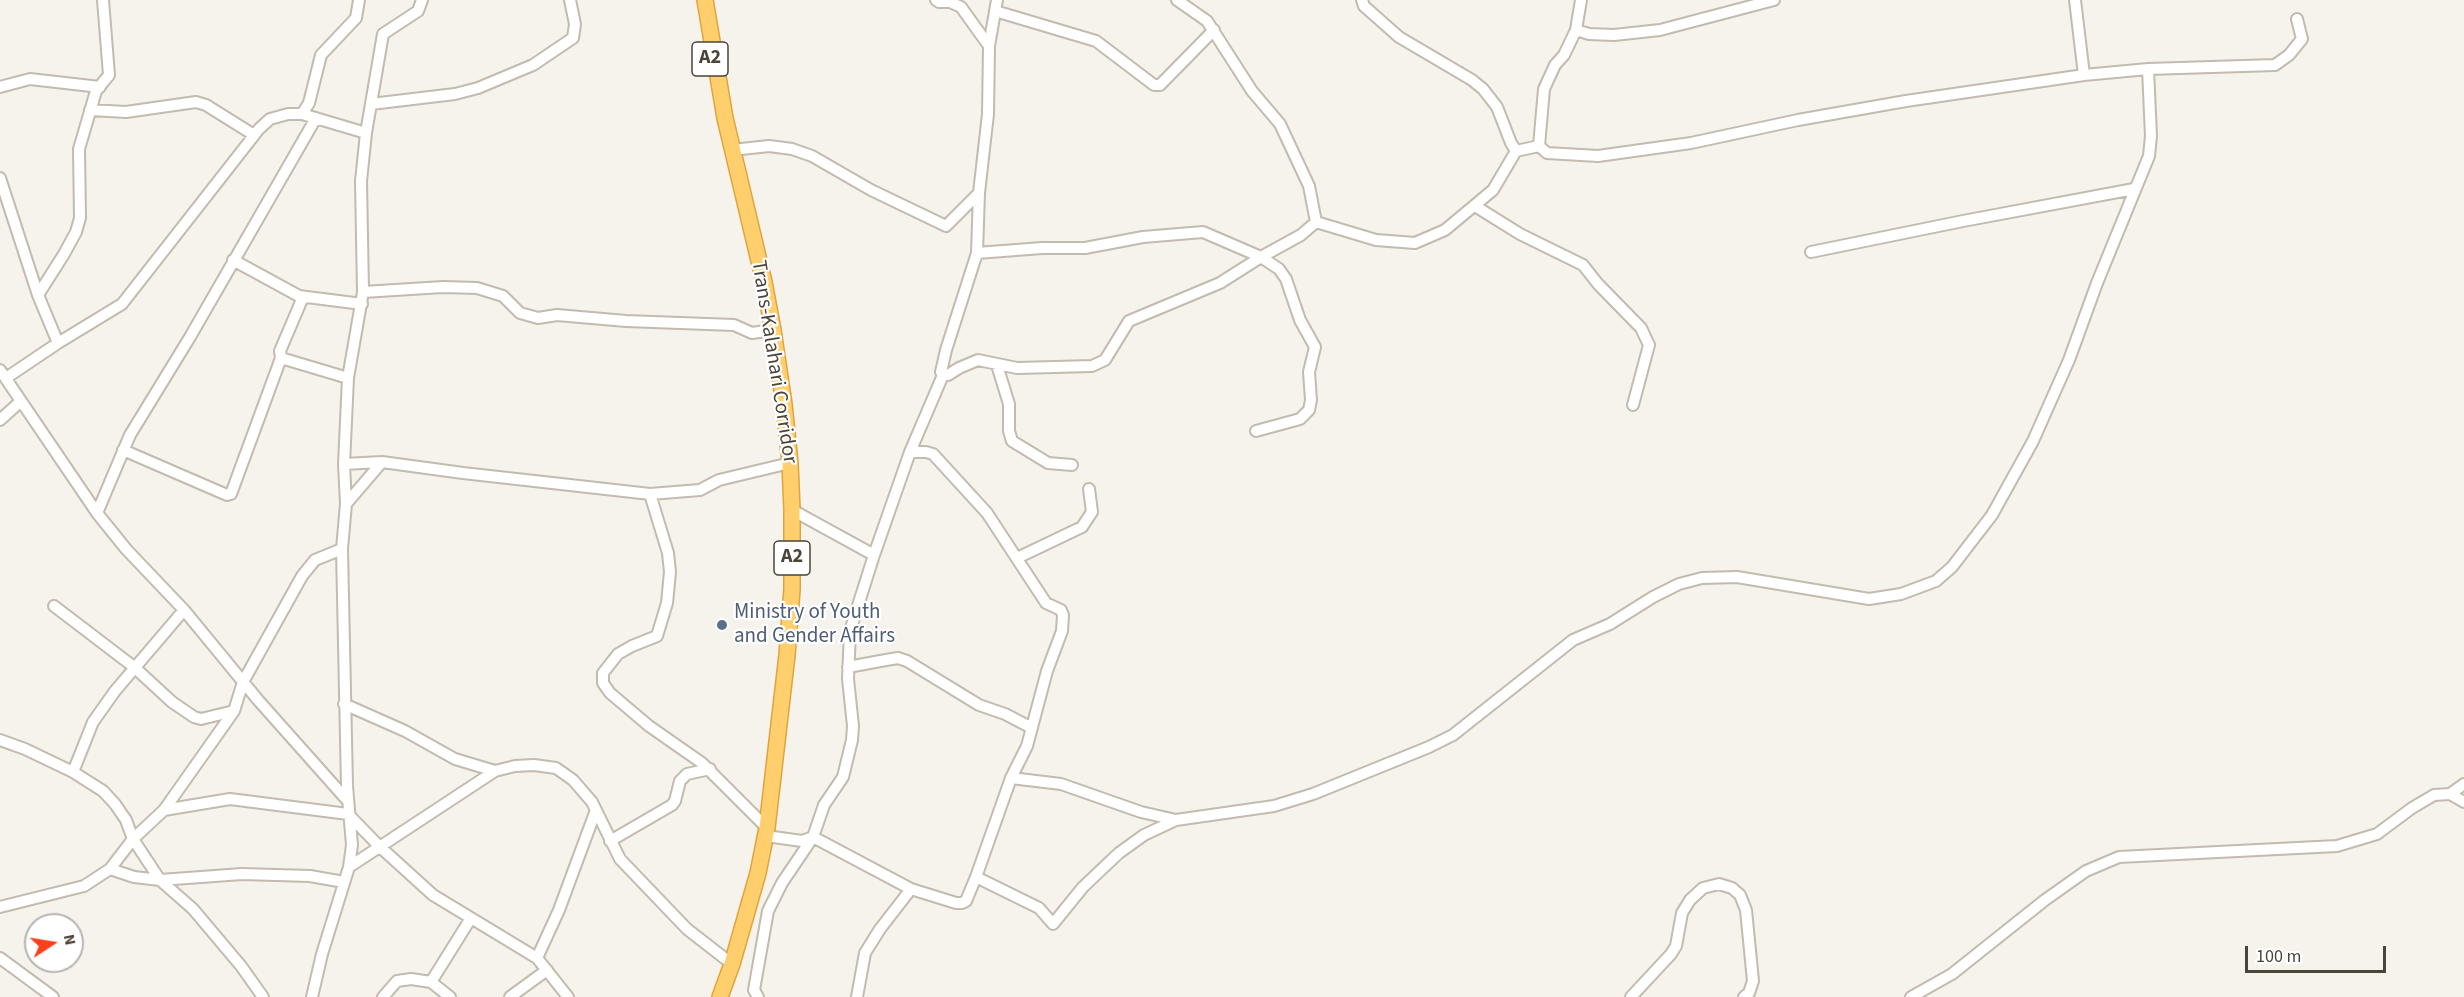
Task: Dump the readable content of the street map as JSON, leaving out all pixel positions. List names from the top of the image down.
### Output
{
  "streets": {
    "highway": ["A2", "Trans-Kalahari Corridor"]
  },
  "places": ["Ministry of Youth and Gender Affairs"],
  "scale_bar": "100 m",
  "north": "right"
}
